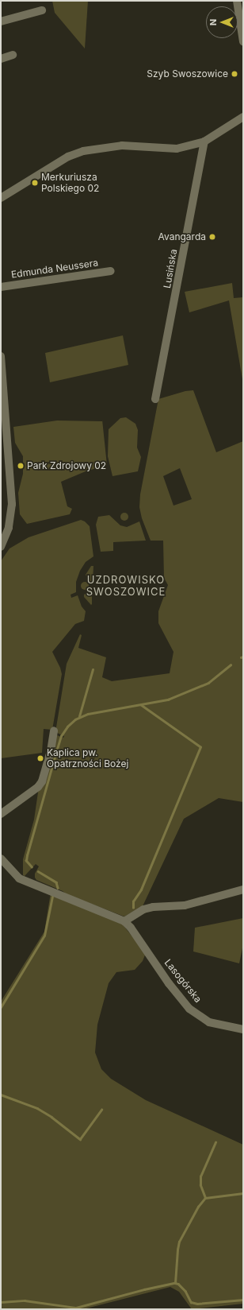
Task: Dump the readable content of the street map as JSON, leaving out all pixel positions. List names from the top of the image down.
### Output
{
  "streets": {
    "street": ["Edmunda Neussera", "Lusińska", "Lasogórska"]
  },
  "districts": ["UZDROWISKO SWOSZOWICE"],
  "places": [
    "Szyb Swoszowice",
    "Merkuriusza Polskiego 02",
    "Avangarda",
    "Park Zdrojowy 02",
    "Kaplica pw. Opatrzności Bożej"
  ],
  "north": "left"
}
